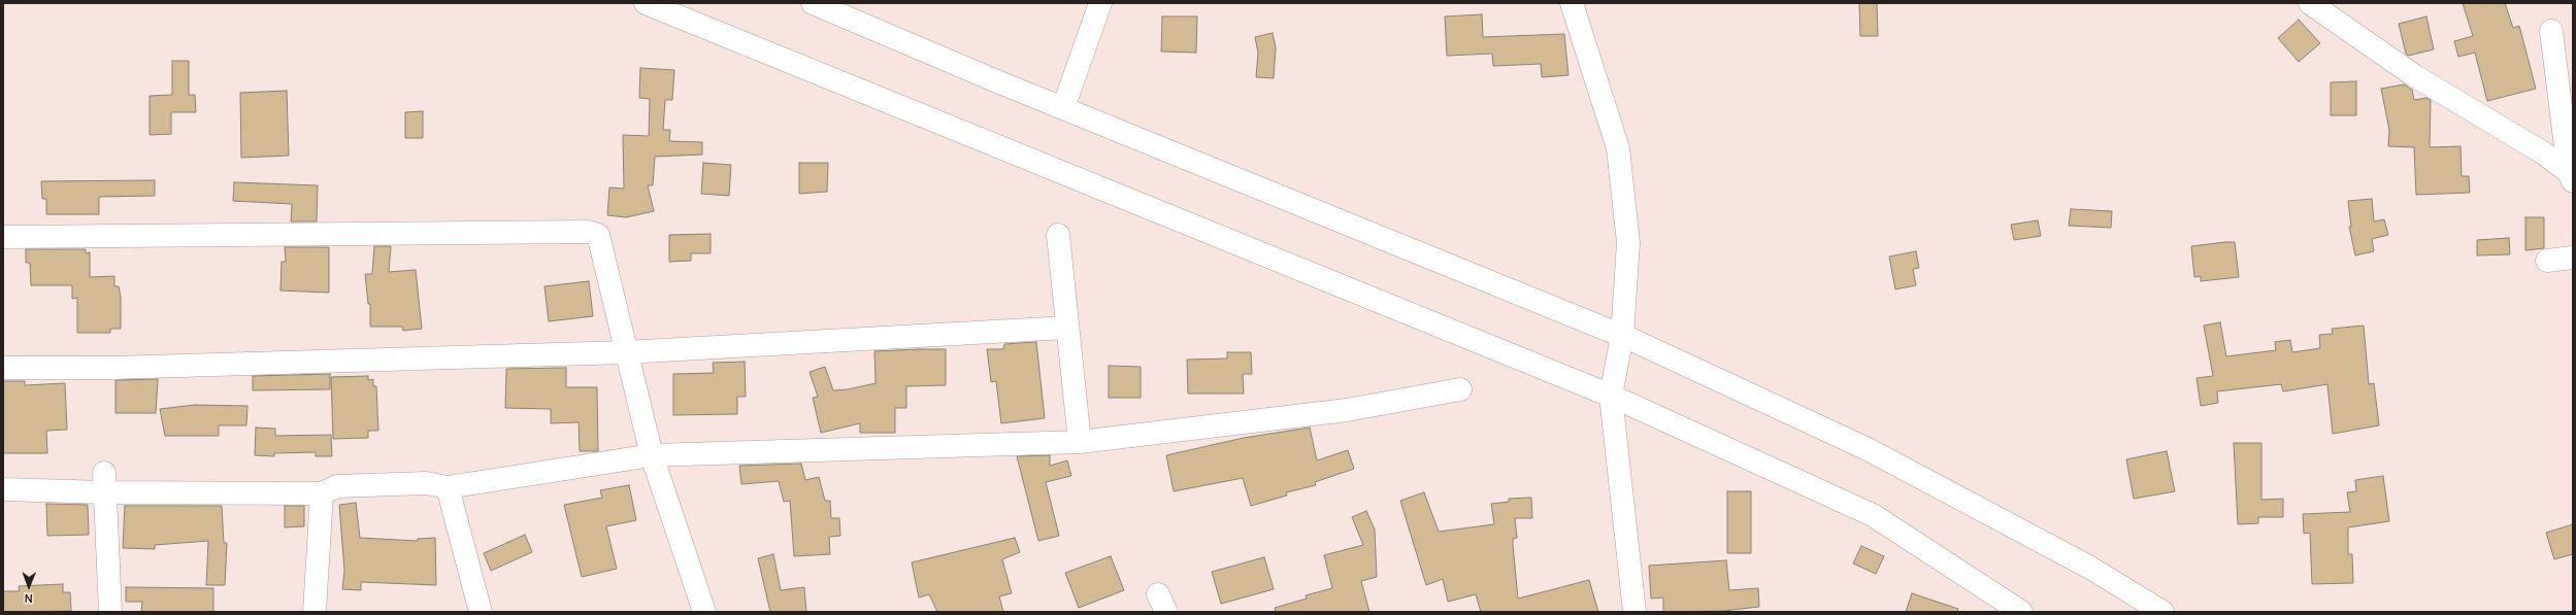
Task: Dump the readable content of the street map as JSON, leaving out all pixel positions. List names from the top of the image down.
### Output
{
  "north": "bottom"
}
